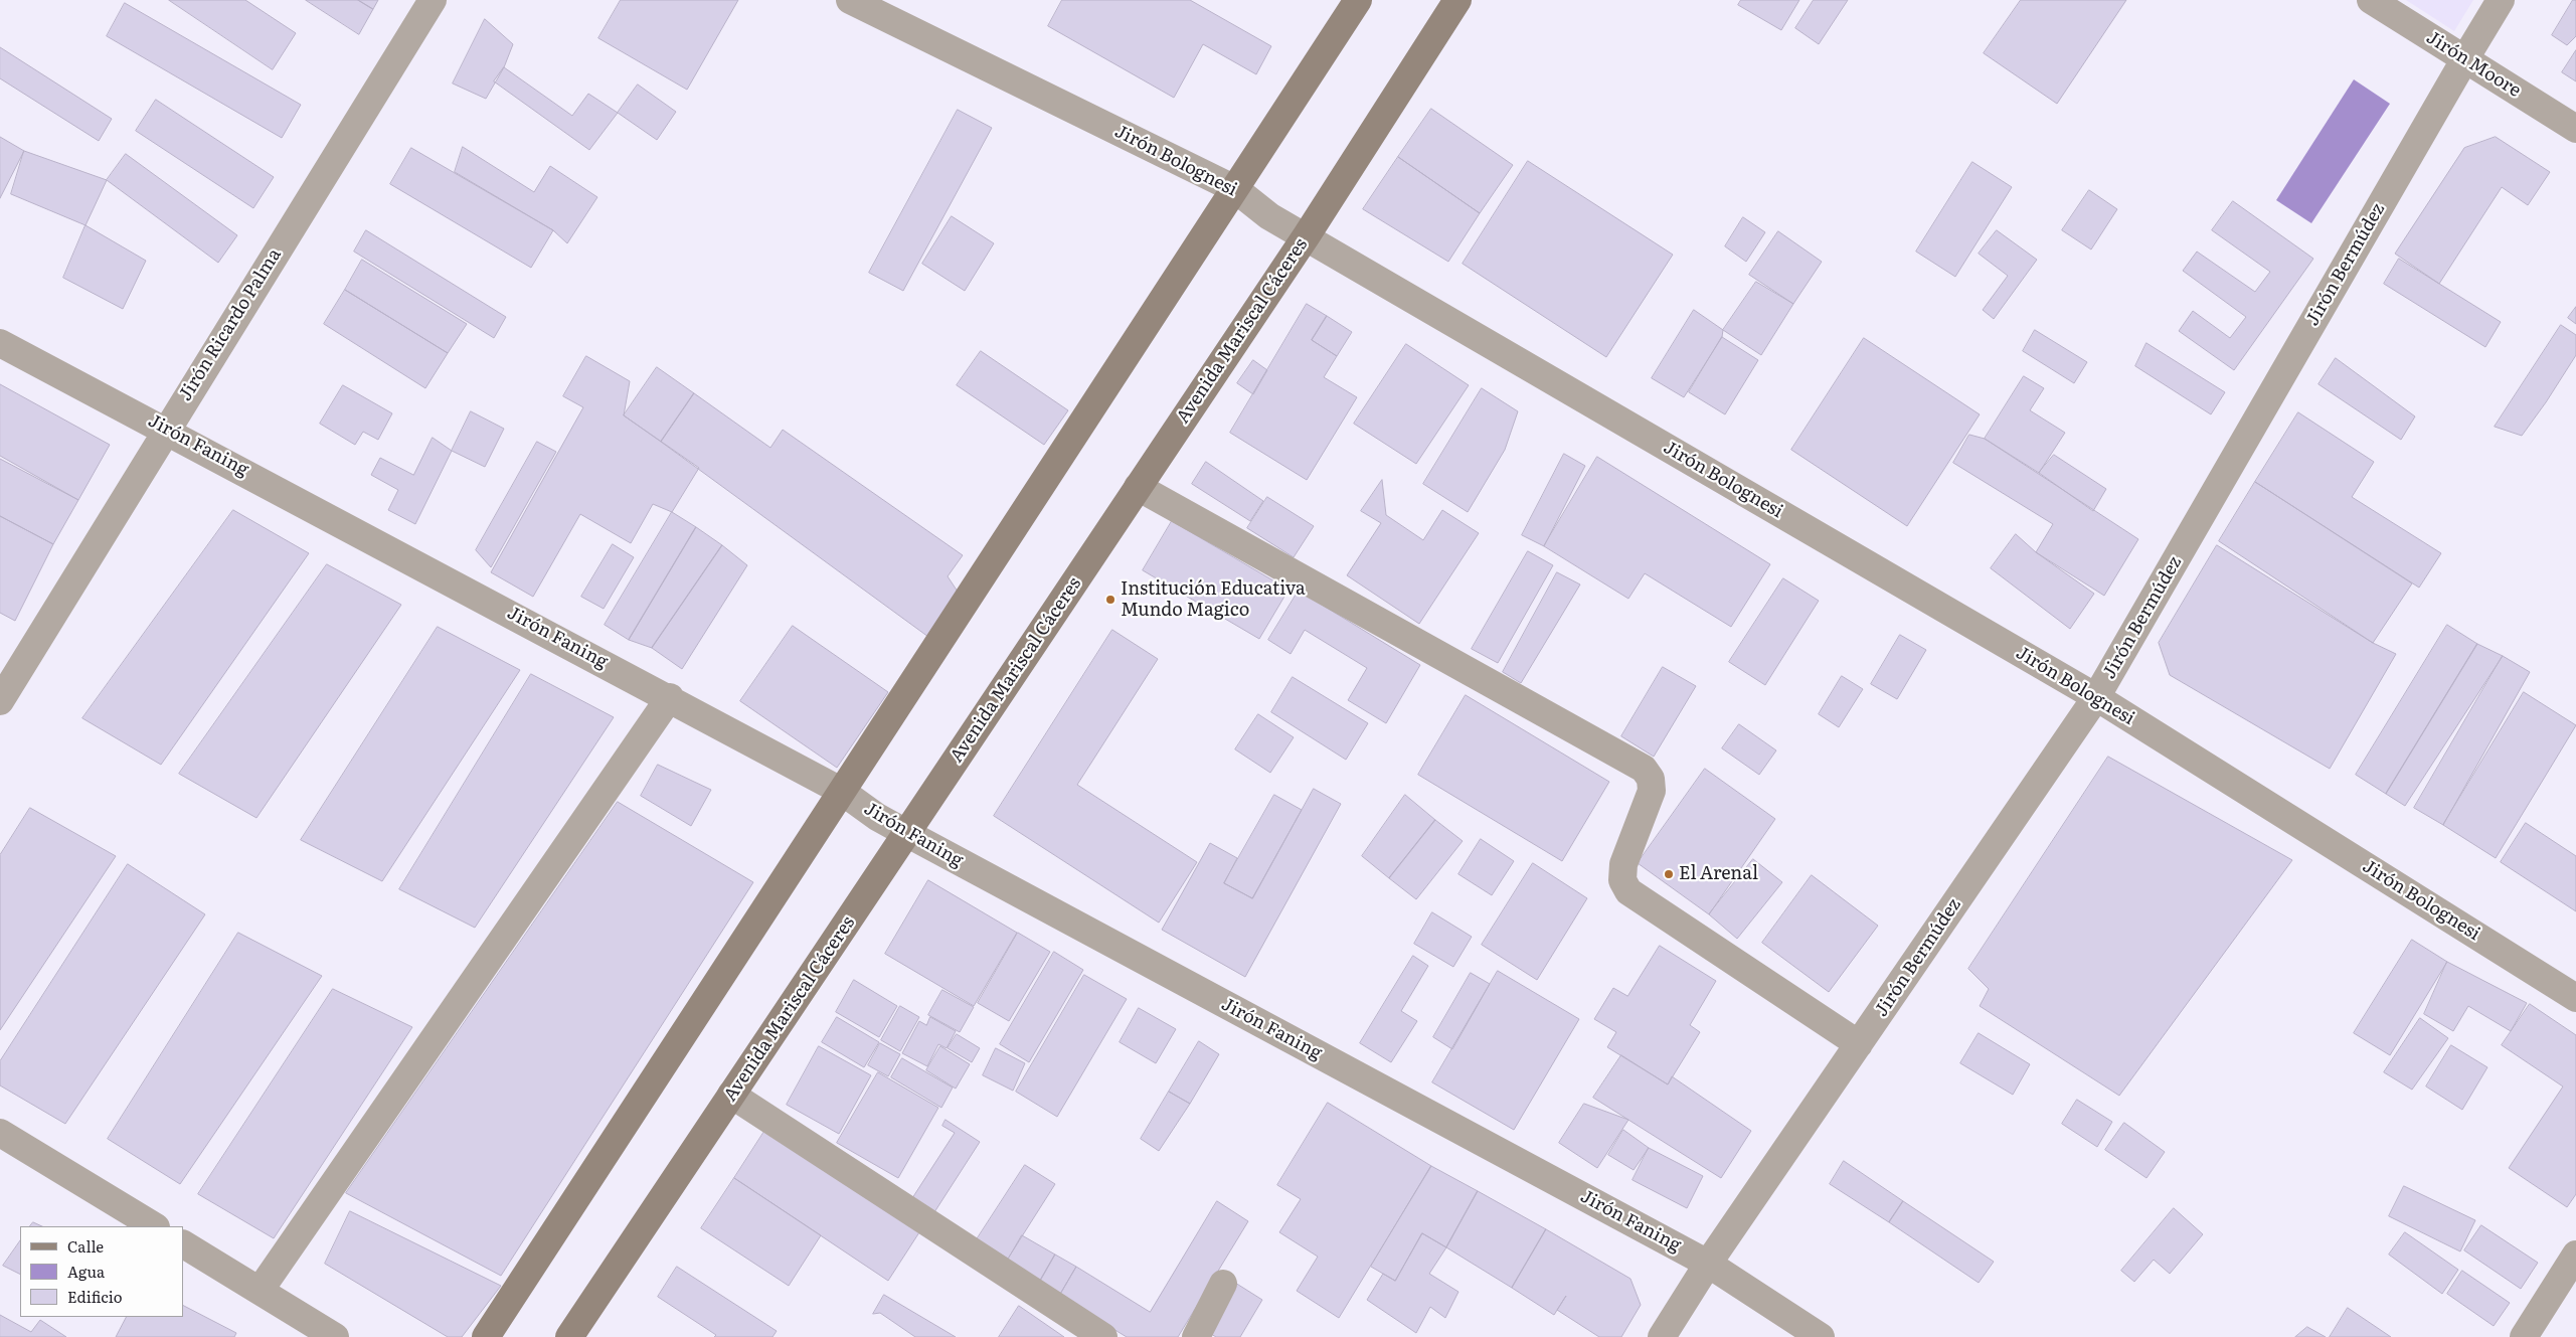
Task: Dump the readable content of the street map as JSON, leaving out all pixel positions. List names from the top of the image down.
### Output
{
  "streets": {
    "main road": ["Avenida Mariscal Cáceres"],
    "street": [
      "Jirón Moore",
      "Jirón Bolognesi",
      "Jirón Bermúdez",
      "Jirón Ricardo Palma",
      "Jirón Faning"
    ]
  },
  "crossings": [
    ["Jirón Moore", "Jirón Bermúdez"],
    ["Jirón Bolognesi", "Jirón Bermúdez"],
    ["Jirón Bolognesi", "Avenida Mariscal Cáceres"],
    ["Jirón Bermúdez", "Jirón Faning"],
    ["Jirón Ricardo Palma", "Jirón Faning"],
    ["Avenida Mariscal Cáceres", "Jirón Faning"]
  ],
  "places": ["Institución Educativa Mundo Magico", "El Arenal"],
  "legend": ["Calle", "Agua", "Edificio"]
}
